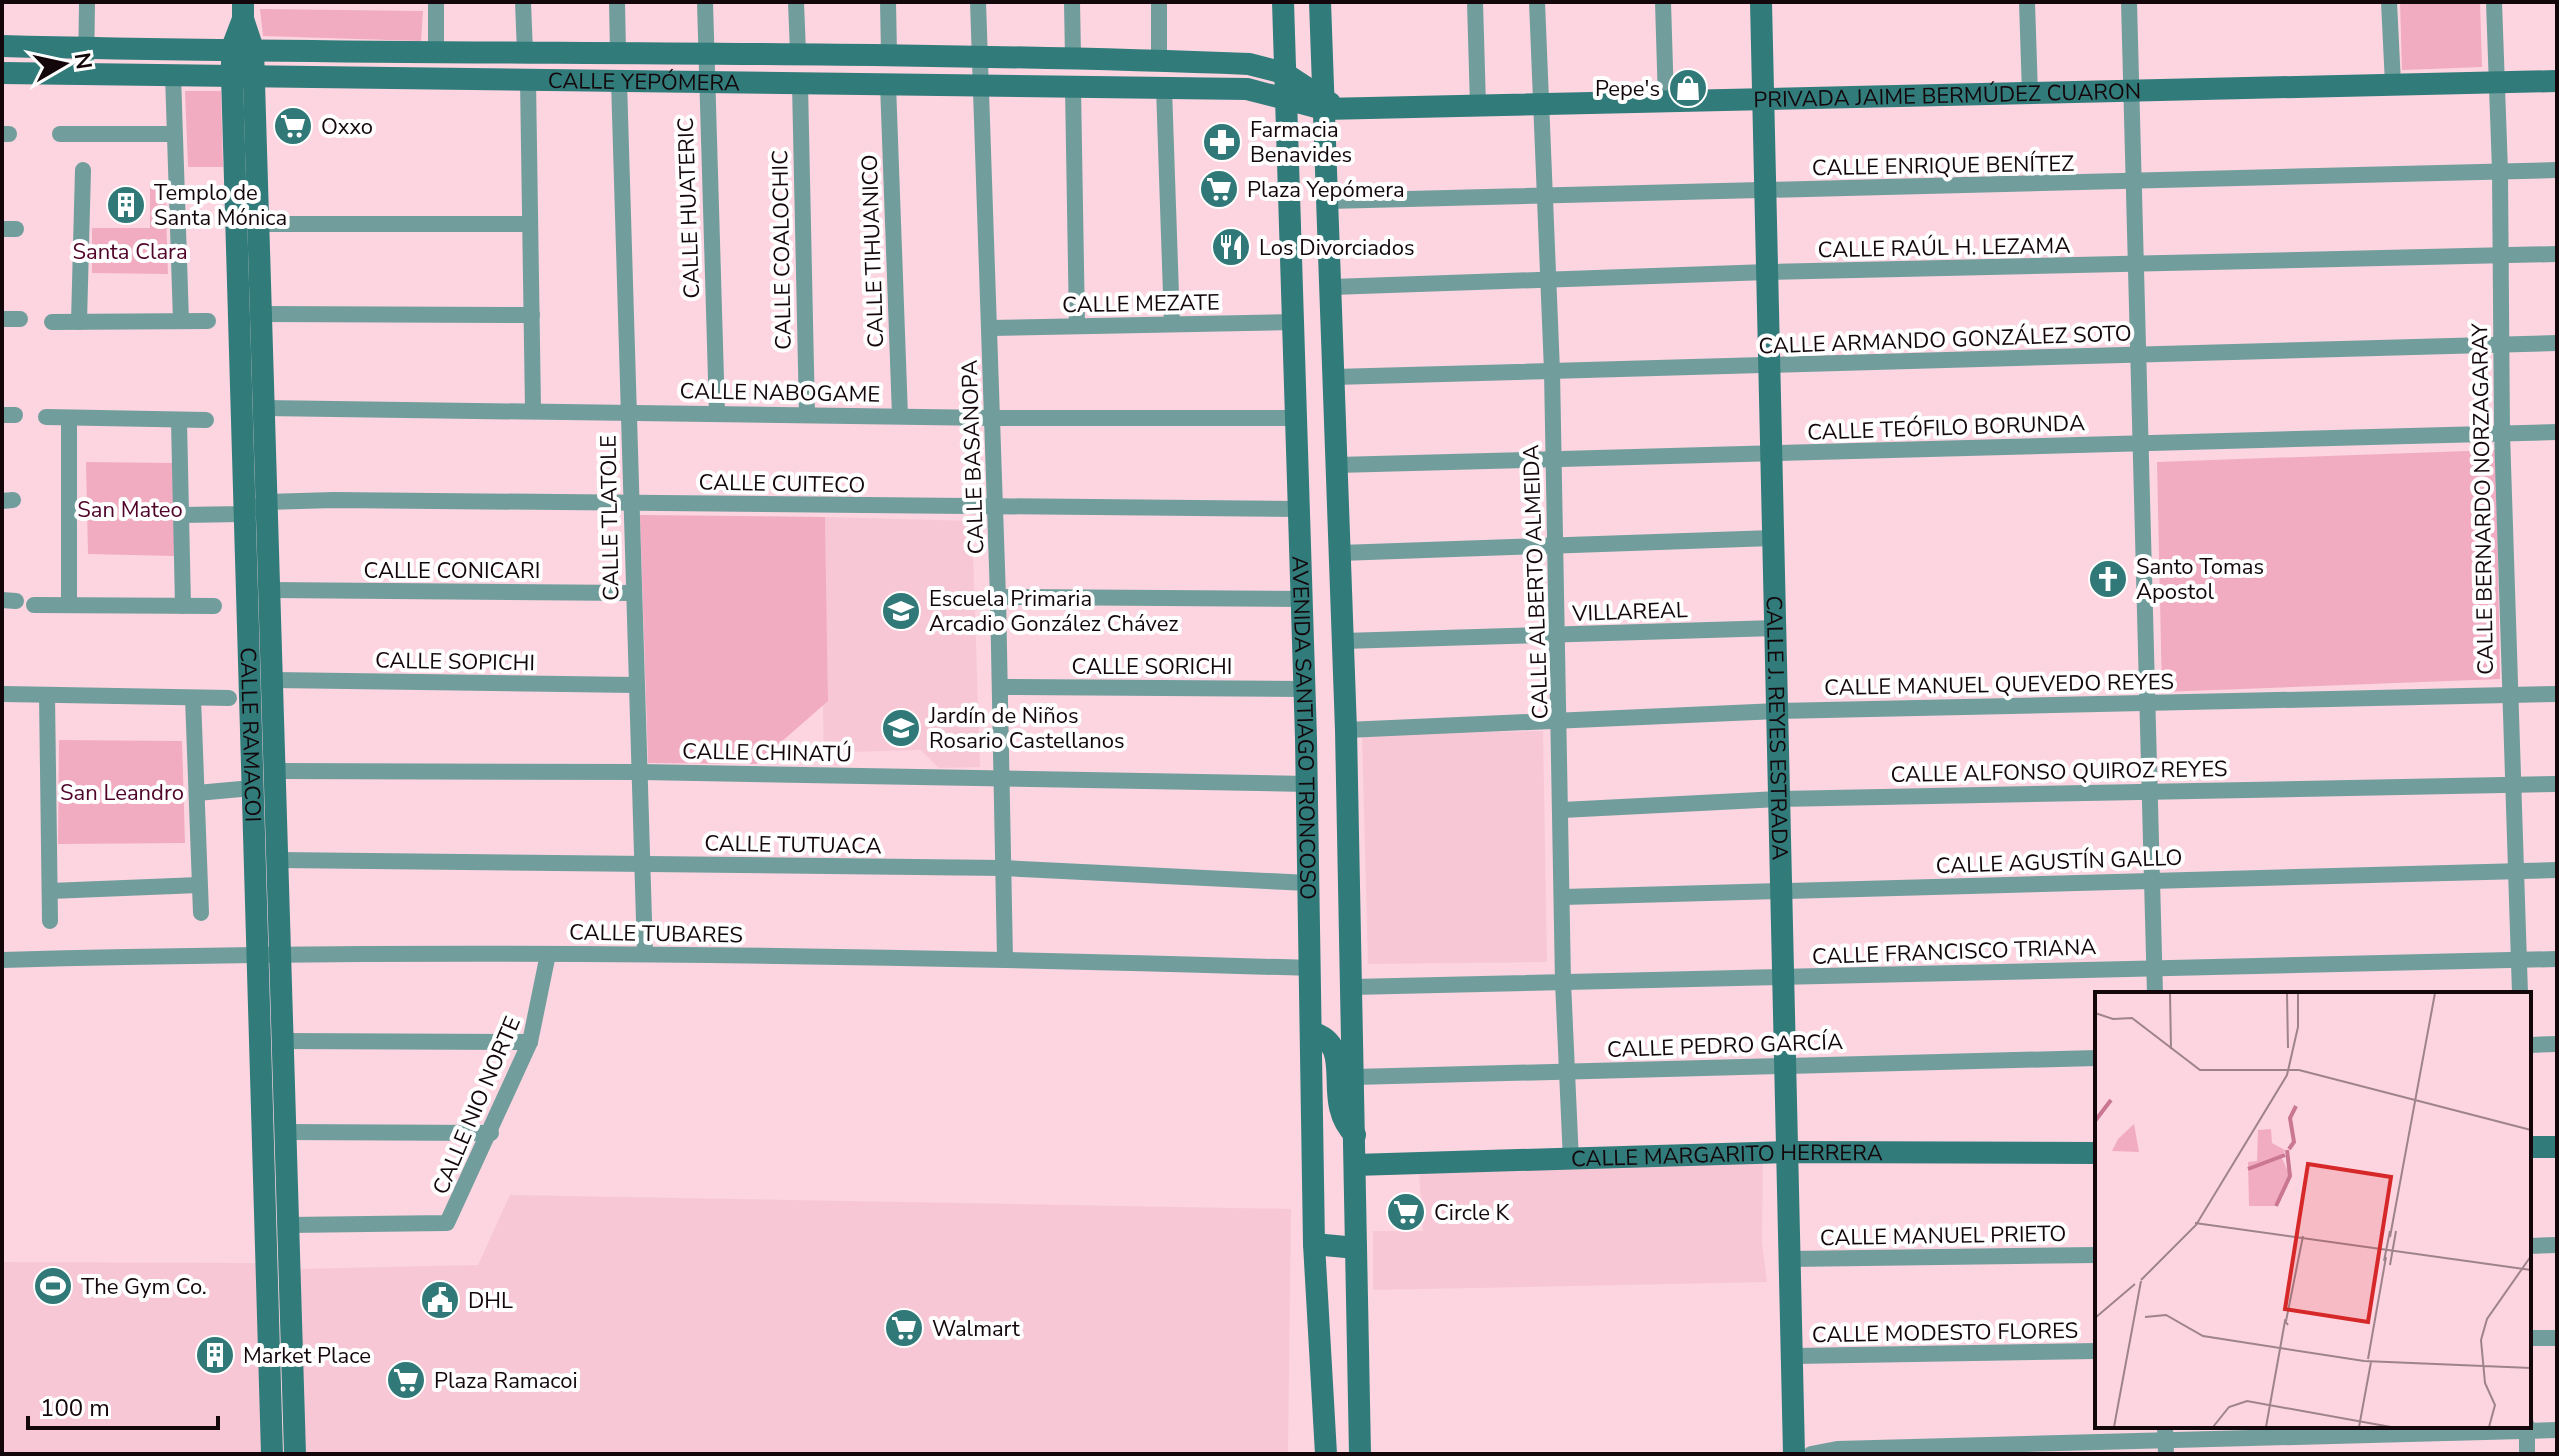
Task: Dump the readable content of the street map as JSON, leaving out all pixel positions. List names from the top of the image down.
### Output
{
  "streets": {
    "street": [
      "CALLE YEPÓMERA",
      "PRIVADA JAIME BERMÚDEZ CUARON",
      "CALLE ENRIQUE BENÍTEZ",
      "CALLE HUATERIC",
      "CALLE RAÚL H. LEZAMA",
      "CALLE COALOCHIC",
      "CALLE TIHUANICO",
      "CALLE MEZATE",
      "CALLE ARMANDO GONZÁLEZ SOTO",
      "CALLE NABOGAME",
      "CALLE TEÓFILO BORUNDA",
      "CALLE BASANOPA",
      "CALLE CUITECO",
      "CALLE BERNARDO NORZAGARAY",
      "CALLE TLATOLE",
      "CALLE CONICARI",
      "CALLE ALBERTO ALMEIDA",
      "VILLAREAL",
      "CALLE SOPICHI",
      "CALLE SORICHI",
      "CALLE MANUEL QUEVEDO REYES",
      "AVENIDA SANTIAGO TRONCOSO",
      "CALLE J. REYES ESTRADA",
      "CALLE RAMACOI",
      "CALLE CHINATÚ",
      "CALLE ALFONSO QUIROZ REYES",
      "CALLE TUTUACA",
      "CALLE AGUSTÍN GALLO",
      "CALLE TUBARES",
      "CALLE FRANCISCO TRIANA",
      "CALLE PEDRO GARCÍA",
      "CALLE NIO NORTE",
      "CALLE MARGARITO HERRERA",
      "CALLE MANUEL PRIETO",
      "CALLE MODESTO FLORES"
    ]
  },
  "crossings": [
    ["CALLE YEPÓMERA", "PRIVADA JAIME BERMÚDEZ CUARON"],
    ["CALLE YEPÓMERA", "CALLE HUATERIC"],
    ["CALLE YEPÓMERA", "CALLE COALOCHIC"],
    ["CALLE YEPÓMERA", "CALLE TIHUANICO"],
    ["CALLE YEPÓMERA", "CALLE BASANOPA"],
    ["CALLE YEPÓMERA", "CALLE TLATOLE"],
    ["CALLE YEPÓMERA", "AVENIDA SANTIAGO TRONCOSO"],
    ["CALLE YEPÓMERA", "CALLE RAMACOI"],
    ["PRIVADA JAIME BERMÚDEZ CUARON", "CALLE BERNARDO NORZAGARAY"],
    ["PRIVADA JAIME BERMÚDEZ CUARON", "CALLE ALBERTO ALMEIDA"],
    ["PRIVADA JAIME BERMÚDEZ CUARON", "AVENIDA SANTIAGO TRONCOSO"],
    ["PRIVADA JAIME BERMÚDEZ CUARON", "CALLE J. REYES ESTRADA"],
    ["CALLE ENRIQUE BENÍTEZ", "CALLE BERNARDO NORZAGARAY"],
    ["CALLE ENRIQUE BENÍTEZ", "CALLE ALBERTO ALMEIDA"],
    ["CALLE ENRIQUE BENÍTEZ", "AVENIDA SANTIAGO TRONCOSO"],
    ["CALLE ENRIQUE BENÍTEZ", "CALLE J. REYES ESTRADA"],
    ["CALLE HUATERIC", "CALLE NABOGAME"],
    ["CALLE RAÚL H. LEZAMA", "CALLE BERNARDO NORZAGARAY"],
    ["CALLE RAÚL H. LEZAMA", "CALLE ALBERTO ALMEIDA"],
    ["CALLE RAÚL H. LEZAMA", "AVENIDA SANTIAGO TRONCOSO"],
    ["CALLE RAÚL H. LEZAMA", "CALLE J. REYES ESTRADA"],
    ["CALLE COALOCHIC", "CALLE NABOGAME"],
    ["CALLE TIHUANICO", "CALLE NABOGAME"],
    ["CALLE MEZATE", "CALLE BASANOPA"],
    ["CALLE MEZATE", "AVENIDA SANTIAGO TRONCOSO"],
    ["CALLE ARMANDO GONZÁLEZ SOTO", "CALLE BERNARDO NORZAGARAY"],
    ["CALLE ARMANDO GONZÁLEZ SOTO", "CALLE ALBERTO ALMEIDA"],
    ["CALLE ARMANDO GONZÁLEZ SOTO", "AVENIDA SANTIAGO TRONCOSO"],
    ["CALLE ARMANDO GONZÁLEZ SOTO", "CALLE J. REYES ESTRADA"],
    ["CALLE NABOGAME", "CALLE BASANOPA"],
    ["CALLE NABOGAME", "CALLE TLATOLE"],
    ["CALLE NABOGAME", "AVENIDA SANTIAGO TRONCOSO"],
    ["CALLE NABOGAME", "CALLE RAMACOI"],
    ["CALLE TEÓFILO BORUNDA", "CALLE BERNARDO NORZAGARAY"],
    ["CALLE TEÓFILO BORUNDA", "CALLE ALBERTO ALMEIDA"],
    ["CALLE TEÓFILO BORUNDA", "AVENIDA SANTIAGO TRONCOSO"],
    ["CALLE TEÓFILO BORUNDA", "CALLE J. REYES ESTRADA"],
    ["CALLE BASANOPA", "CALLE CUITECO"],
    ["CALLE BASANOPA", "CALLE SORICHI"],
    ["CALLE BASANOPA", "CALLE CHINATÚ"],
    ["CALLE BASANOPA", "CALLE TUTUACA"],
    ["CALLE BASANOPA", "CALLE TUBARES"],
    ["CALLE CUITECO", "CALLE TLATOLE"],
    ["CALLE CUITECO", "AVENIDA SANTIAGO TRONCOSO"],
    ["CALLE CUITECO", "CALLE RAMACOI"],
    ["CALLE BERNARDO NORZAGARAY", "CALLE MANUEL QUEVEDO REYES"],
    ["CALLE BERNARDO NORZAGARAY", "CALLE ALFONSO QUIROZ REYES"],
    ["CALLE BERNARDO NORZAGARAY", "CALLE AGUSTÍN GALLO"],
    ["CALLE BERNARDO NORZAGARAY", "CALLE FRANCISCO TRIANA"],
    ["CALLE TLATOLE", "CALLE CONICARI"],
    ["CALLE TLATOLE", "CALLE SOPICHI"],
    ["CALLE TLATOLE", "CALLE CHINATÚ"],
    ["CALLE TLATOLE", "CALLE TUTUACA"],
    ["CALLE TLATOLE", "CALLE TUBARES"],
    ["CALLE CONICARI", "CALLE RAMACOI"],
    ["CALLE ALBERTO ALMEIDA", "VILLAREAL"],
    ["CALLE ALBERTO ALMEIDA", "CALLE MANUEL QUEVEDO REYES"],
    ["CALLE ALBERTO ALMEIDA", "CALLE ALFONSO QUIROZ REYES"],
    ["CALLE ALBERTO ALMEIDA", "CALLE AGUSTÍN GALLO"],
    ["CALLE ALBERTO ALMEIDA", "CALLE FRANCISCO TRIANA"],
    ["CALLE ALBERTO ALMEIDA", "CALLE PEDRO GARCÍA"],
    ["CALLE ALBERTO ALMEIDA", "CALLE MARGARITO HERRERA"],
    ["VILLAREAL", "AVENIDA SANTIAGO TRONCOSO"],
    ["VILLAREAL", "CALLE J. REYES ESTRADA"],
    ["CALLE SOPICHI", "CALLE RAMACOI"],
    ["CALLE SORICHI", "AVENIDA SANTIAGO TRONCOSO"],
    ["CALLE MANUEL QUEVEDO REYES", "AVENIDA SANTIAGO TRONCOSO"],
    ["CALLE MANUEL QUEVEDO REYES", "CALLE J. REYES ESTRADA"],
    ["AVENIDA SANTIAGO TRONCOSO", "CALLE CHINATÚ"],
    ["AVENIDA SANTIAGO TRONCOSO", "CALLE TUTUACA"],
    ["AVENIDA SANTIAGO TRONCOSO", "CALLE TUBARES"],
    ["AVENIDA SANTIAGO TRONCOSO", "CALLE FRANCISCO TRIANA"],
    ["AVENIDA SANTIAGO TRONCOSO", "CALLE PEDRO GARCÍA"],
    ["AVENIDA SANTIAGO TRONCOSO", "CALLE MARGARITO HERRERA"],
    ["CALLE J. REYES ESTRADA", "CALLE ALFONSO QUIROZ REYES"],
    ["CALLE J. REYES ESTRADA", "CALLE AGUSTÍN GALLO"],
    ["CALLE J. REYES ESTRADA", "CALLE FRANCISCO TRIANA"],
    ["CALLE J. REYES ESTRADA", "CALLE PEDRO GARCÍA"],
    ["CALLE J. REYES ESTRADA", "CALLE MARGARITO HERRERA"],
    ["CALLE J. REYES ESTRADA", "CALLE MANUEL PRIETO"],
    ["CALLE J. REYES ESTRADA", "CALLE MODESTO FLORES"],
    ["CALLE RAMACOI", "CALLE CHINATÚ"],
    ["CALLE RAMACOI", "CALLE TUTUACA"],
    ["CALLE RAMACOI", "CALLE TUBARES"],
    ["CALLE RAMACOI", "CALLE NIO NORTE"],
    ["CALLE TUBARES", "CALLE NIO NORTE"]
  ],
  "parks": ["Santa Clara", "San Mateo", "San Leandro"],
  "places": {
    "shop": ["Pepe's"],
    "supermarket": [
      "Oxxo",
      "Plaza Yepómera",
      "Circle K",
      "Walmart",
      "Plaza Ramacoi"
    ],
    "pharmacy": ["Farmacia Benavides"],
    "building": ["Templo de Santa Mónica", "Market Place"],
    "restaurant": ["Los Divorciados"],
    "church": ["Santo Tomas Apostol"],
    "school or university": ["Escuela Primaria Arcadio González Chávez", "Jardín de Niños Rosario Castellanos"],
    "sports": ["The Gym Co."],
    "public building": ["DHL"]
  },
  "scale_bar": "100 m",
  "north": "right"
}
